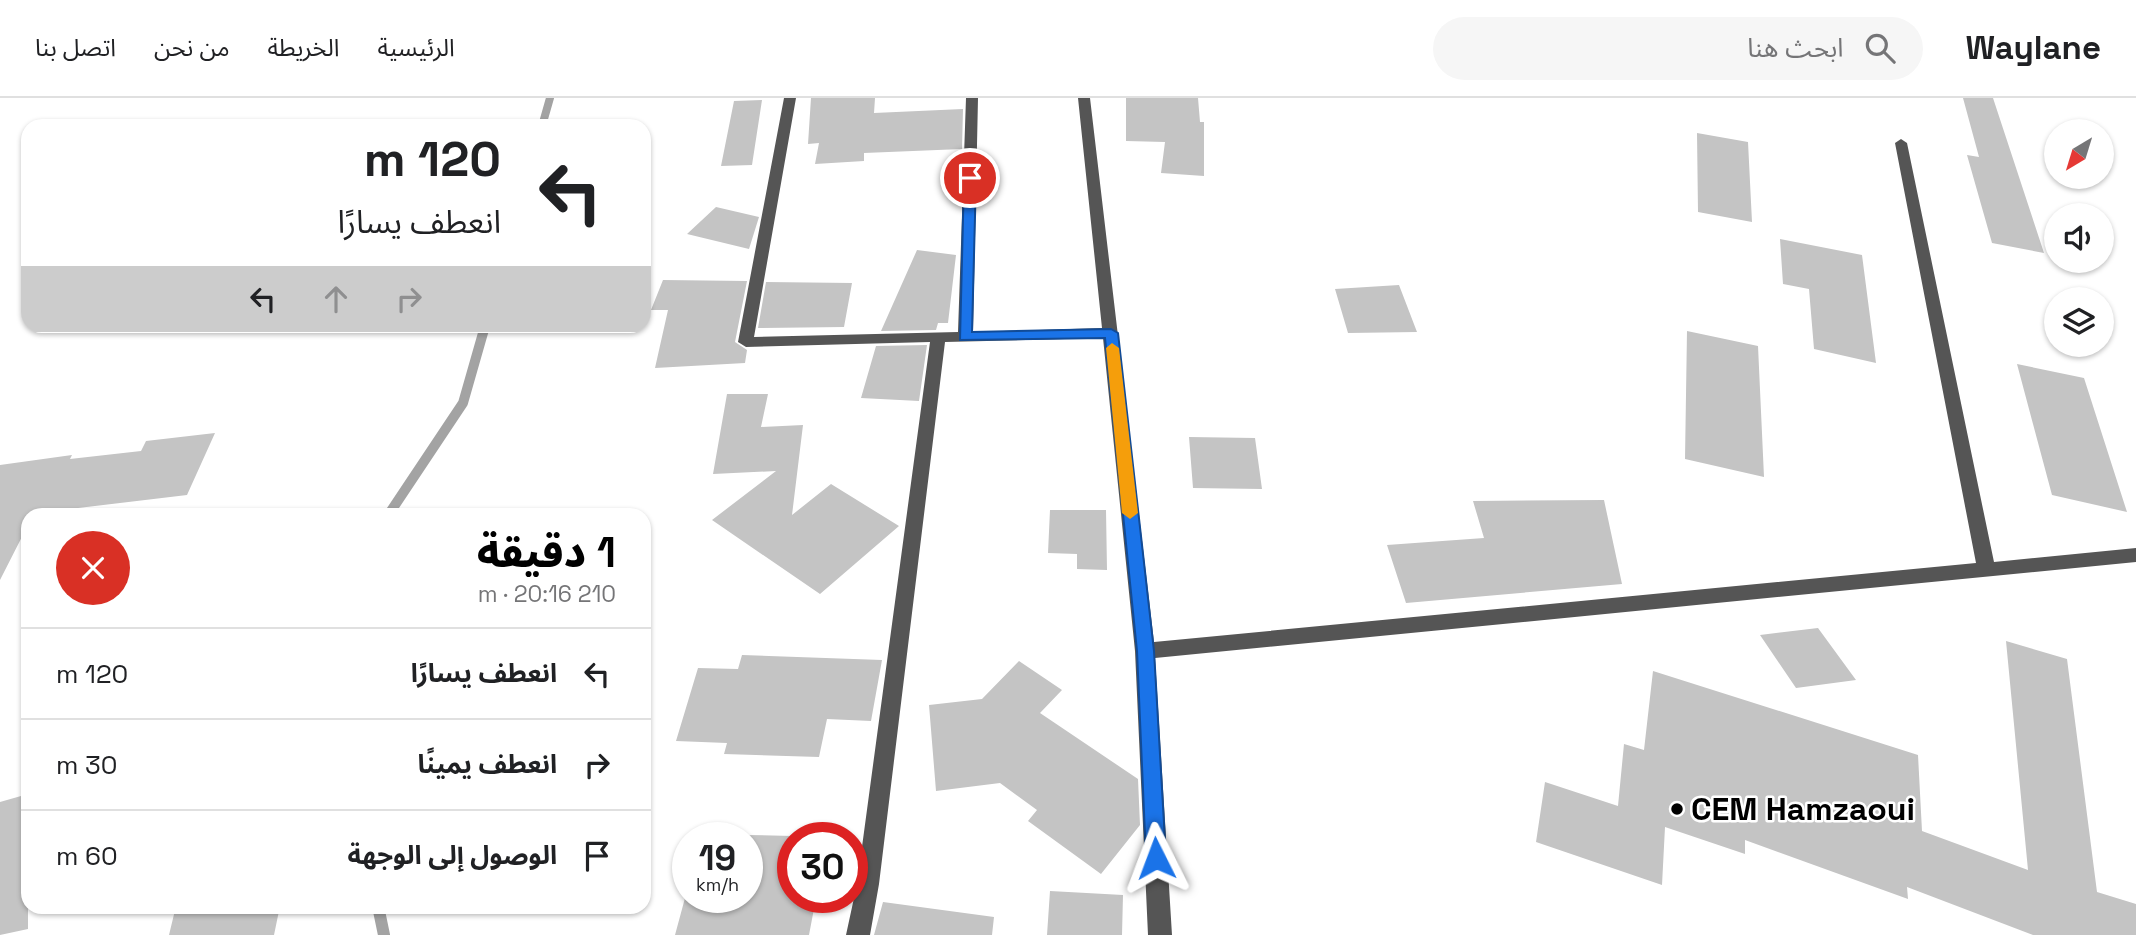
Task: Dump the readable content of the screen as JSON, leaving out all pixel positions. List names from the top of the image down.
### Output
{
  "places": ["CEM Hamzaoui"],
  "north": "bottom left",
  "page": {
    "header": "Waylane",
    "search": "ابحث هنا",
    "nav": [
      "الرئيسية",
      "الخريطة",
      "من نحن",
      "اتصل بنا"
    ],
    "turn": ["120 m", "انعطف يسارًا"],
    "heading": ["1 دقيقة", "210 m · 20:16"],
    "list": [
      {
        "name": "انعطف يسارًا",
        "value": "120 m"
      },
      {
        "name": "انعطف يمينًا",
        "value": "30 m"
      },
      {
        "name": "الوصول إلى الوجهة",
        "value": "60 m"
      }
    ],
    "speed": "19 km/h",
    "limit": "30"
  }
}
